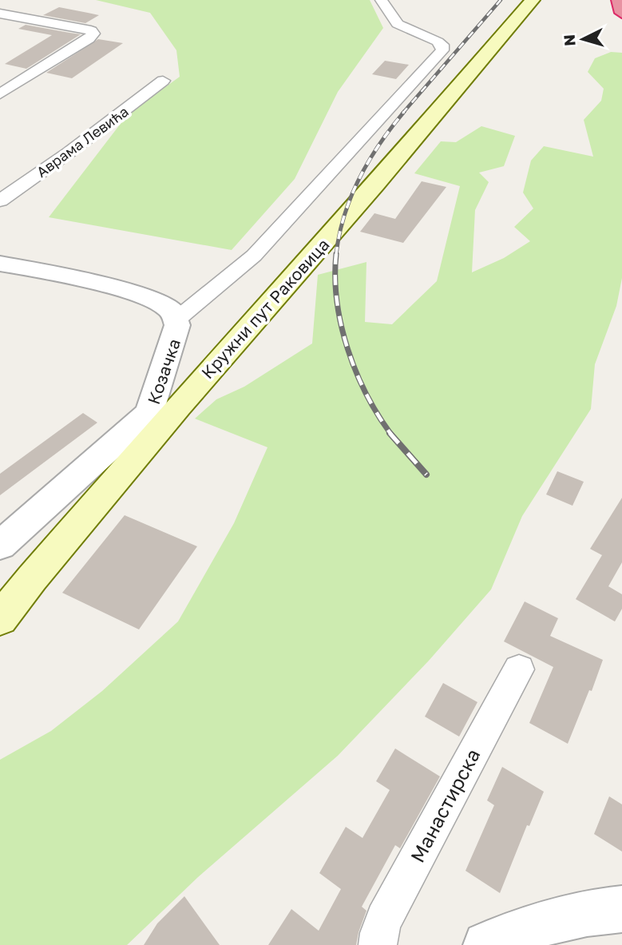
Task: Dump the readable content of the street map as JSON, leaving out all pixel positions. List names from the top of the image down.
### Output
{
  "streets": {
    "main road": ["Кружни пут Раковица"],
    "street": ["Аврама Левића", "Козачка", "Манастирска"]
  },
  "north": "left"
}
